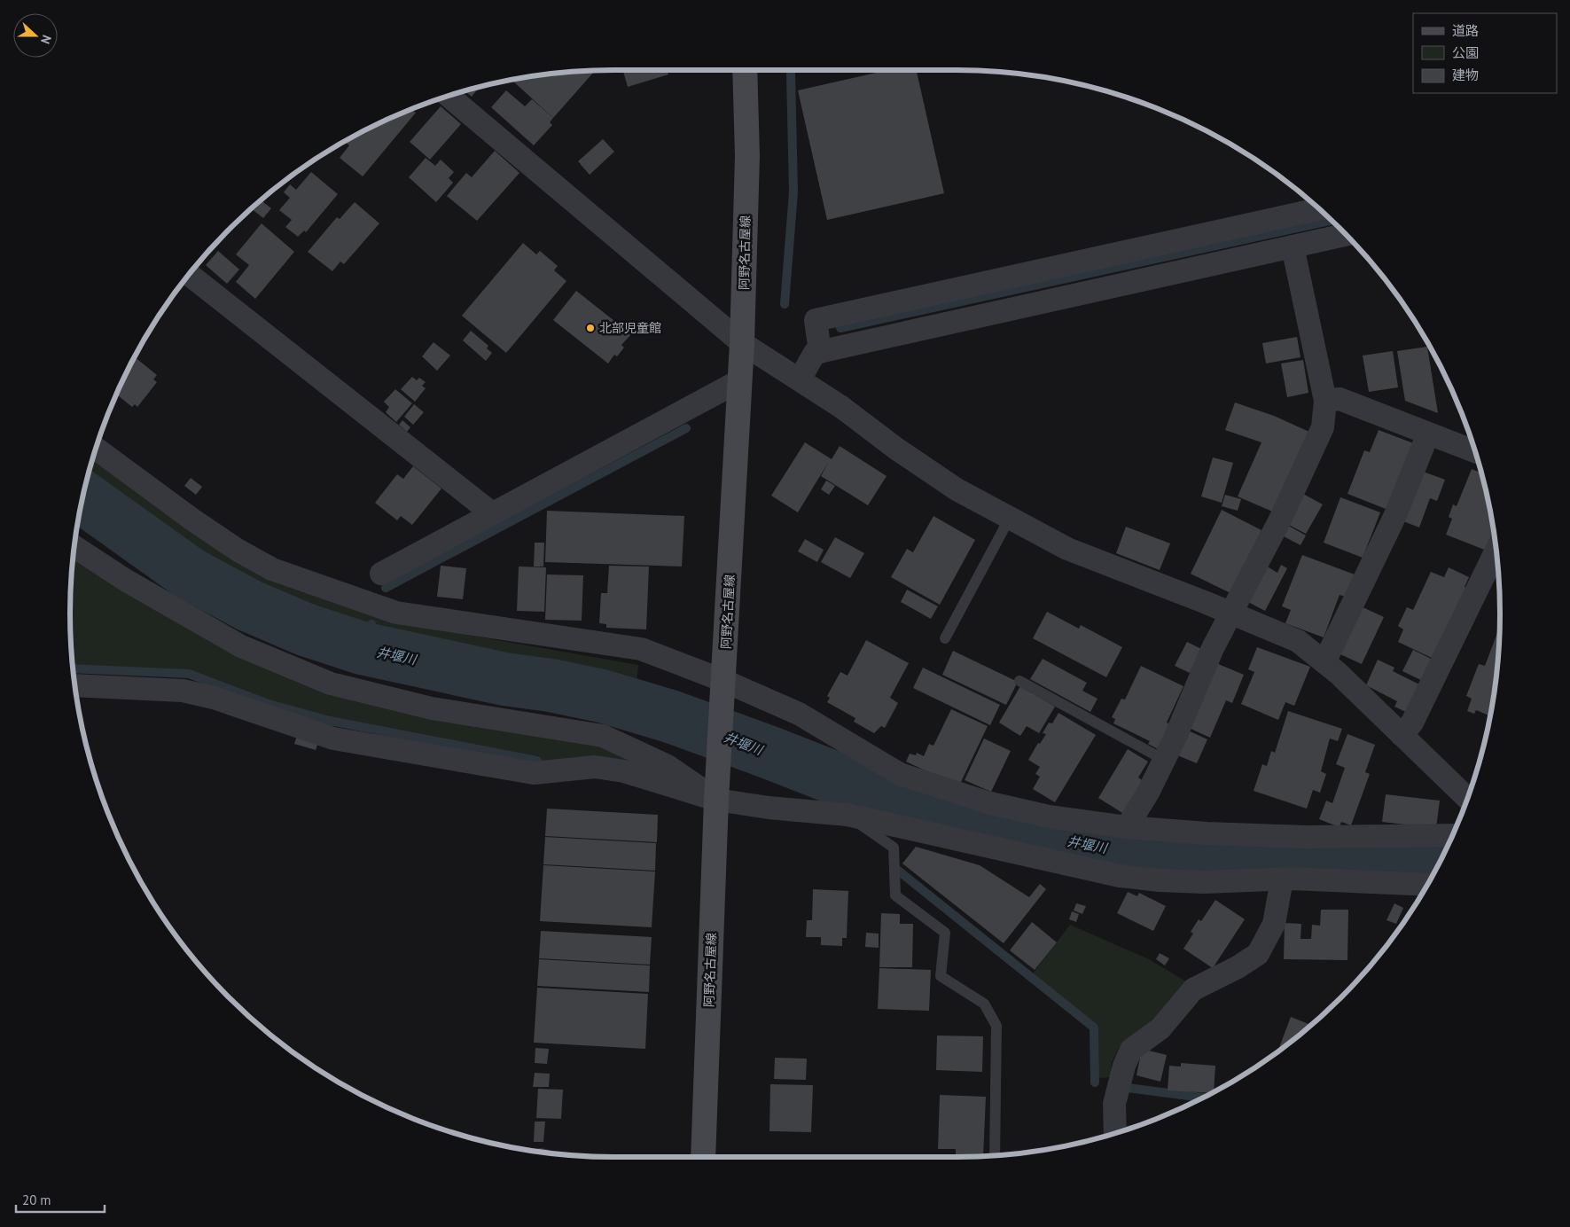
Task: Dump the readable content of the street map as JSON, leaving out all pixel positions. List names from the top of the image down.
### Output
{
  "streets": {
    "main road": ["阿野名古屋線"]
  },
  "water": ["井堰川"],
  "places": ["北部児童館"],
  "legend": ["道路", "公園", "建物"],
  "scale_bar": "20 m",
  "north": "right"
}
